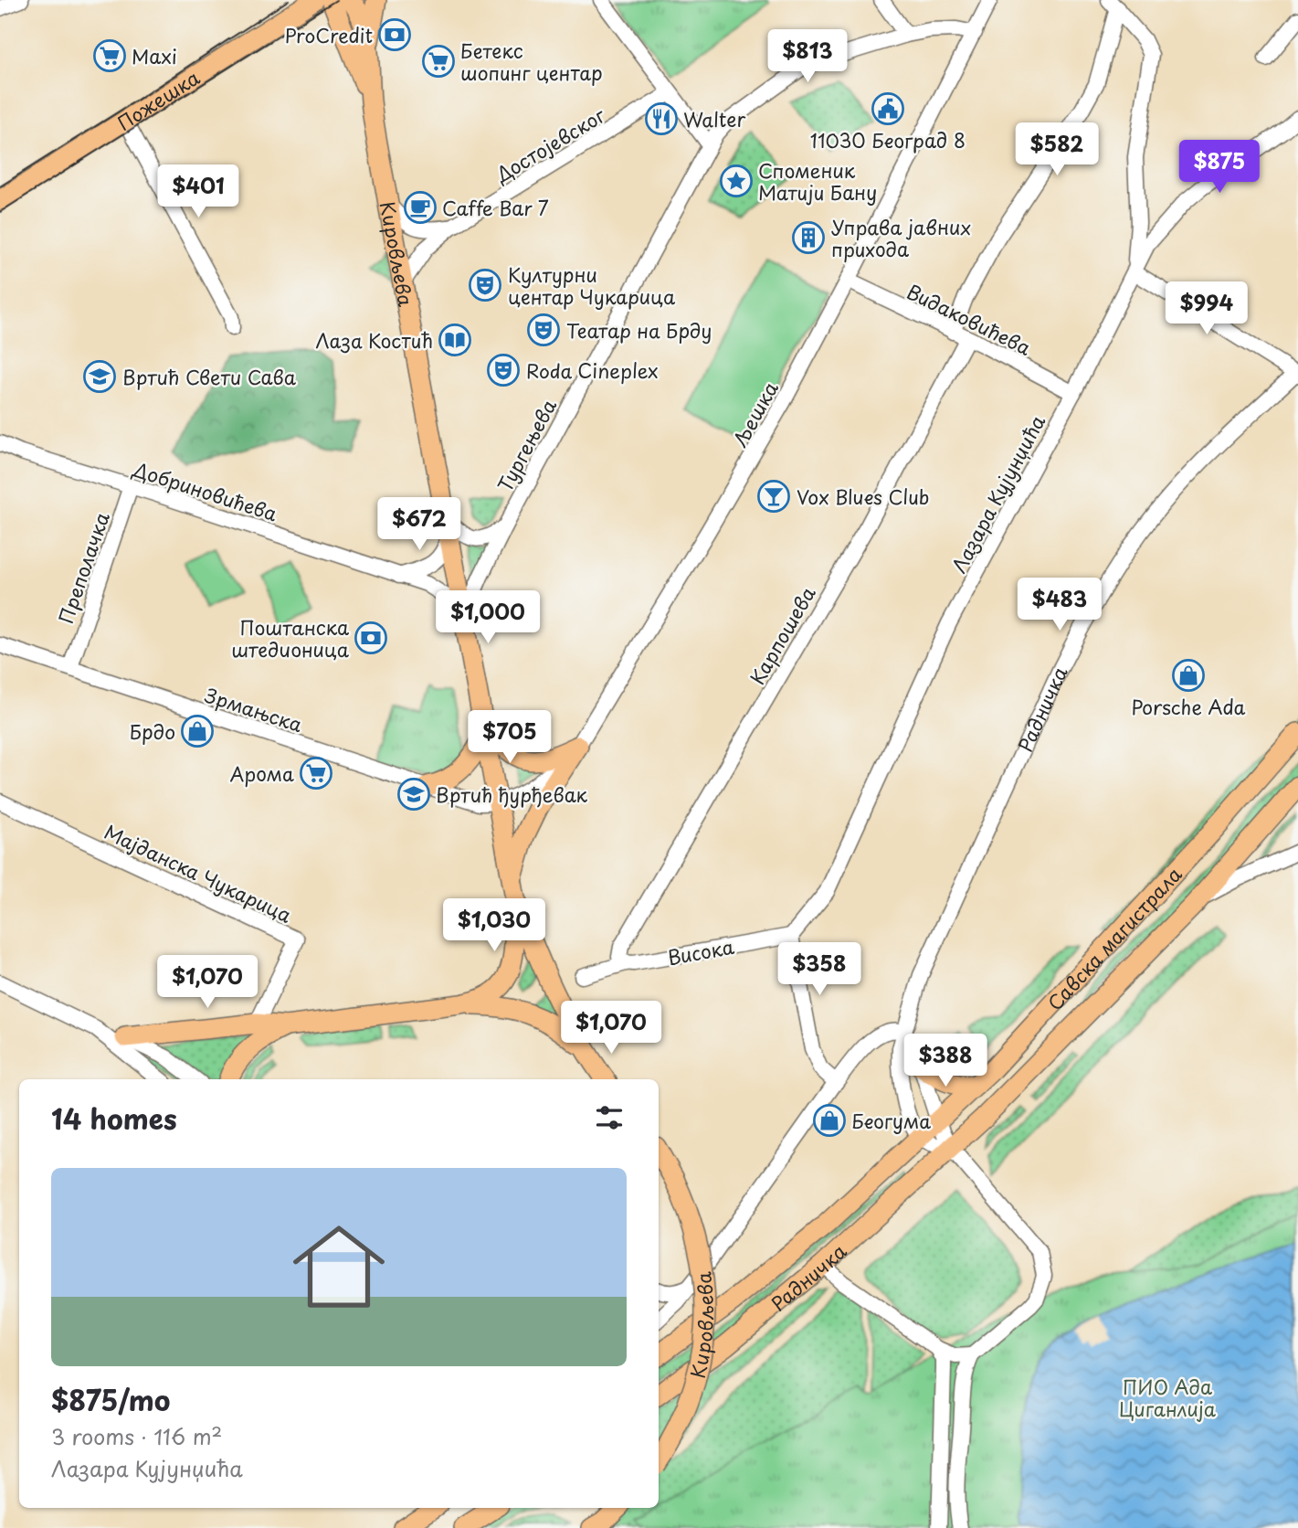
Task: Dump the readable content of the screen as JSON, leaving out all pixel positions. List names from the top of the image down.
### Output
{
  "streets": {
    "main road": [
      "Пожешка",
      "Кировљева",
      "Радничка",
      "Савска магистрала"
    ],
    "street": [
      "Достојевског",
      "Видаковићева",
      "Љешка",
      "Тургењева",
      "Добриновићева",
      "Лазара Кујунџића",
      "Преполачка",
      "Карпошева",
      "Зрмањска",
      "Мајданска Чукарица",
      "Висока"
    ]
  },
  "crossings": [
    ["Достојевског", "Кировљева"],
    ["Кировљева", "Љешка"],
    ["Кировљева", "Тургењева"],
    ["Кировљева", "Добриновићева"],
    ["Кировљева", "Зрмањска"],
    ["Видаковићева", "Љешка"],
    ["Видаковићева", "Лазара Кујунџића"],
    ["Видаковићева", "Карпошева"],
    ["Љешка", "Тургењева"],
    ["Љешка", "Зрмањска"],
    ["Тургењева", "Добриновићева"],
    ["Добриновићева", "Преполачка"],
    ["Лазара Кујунџића", "Висока"],
    ["Карпошева", "Висока"],
    ["Радничка", "Савска магистрала"]
  ],
  "parks": ["ПИО Ада Циганлија"],
  "places": {
    "bank": ["ProCredit", "Поштанска штедионица"],
    "supermarket": ["Maxi", "Бетекс шопинг центар", "Арома"],
    "public building": ["11030 Београд 8"],
    "restaurant": ["Walter"],
    "place": ["Споменик Матији Бану"],
    "cafe": ["Caffe Bar 7"],
    "building": ["Управа јавних прихода"],
    "theatre": ["Културни центар Чукарица", "Театар на Брду", "Roda Cineplex"],
    "library": ["Лаза Костић"],
    "school or university": ["Вртић Свети Сава", "Вртић ђурђевак"],
    "bar": ["Vox Blues Club"],
    "shop": ["Porsche Ada", "Брдо", "Беогума"]
  },
  "page": {
    "price": [
      "$813",
      "$582",
      "$875",
      "$401",
      "$994",
      "$672",
      "$483",
      "$1,000",
      "$705",
      "$1,030",
      "$358",
      "$1,070",
      "$1,070",
      "$388"
    ],
    "heading": "14 homes",
    "list": [
      {
        "name": "$875/mo",
        "note": "3 rooms · 116 m² · Лазара Кујунџића"
      }
    ]
  }
}
